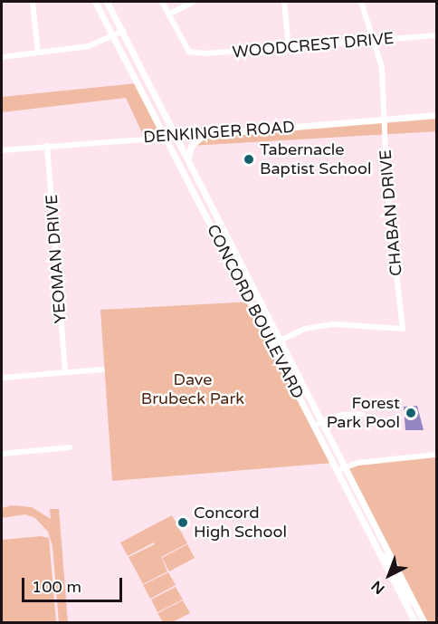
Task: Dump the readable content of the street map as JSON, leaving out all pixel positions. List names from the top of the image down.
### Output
{
  "streets": {
    "street": [
      "WOODCREST DRIVE",
      "DENKINGER ROAD",
      "CHABAN DRIVE",
      "YEOMAN DRIVE",
      "CONCORD BOULEVARD"
    ]
  },
  "crossings": [
    ["WOODCREST DRIVE", "CHABAN DRIVE"],
    ["DENKINGER ROAD", "CHABAN DRIVE"],
    ["DENKINGER ROAD", "YEOMAN DRIVE"],
    ["DENKINGER ROAD", "CONCORD BOULEVARD"],
    ["CHABAN DRIVE", "CONCORD BOULEVARD"]
  ],
  "parks": ["Dave Brubeck Park"],
  "places": ["Tabernacle Baptist School", "Forest Park Pool", "Concord High School"],
  "scale_bar": "100 m",
  "north": "bottom left"
}
